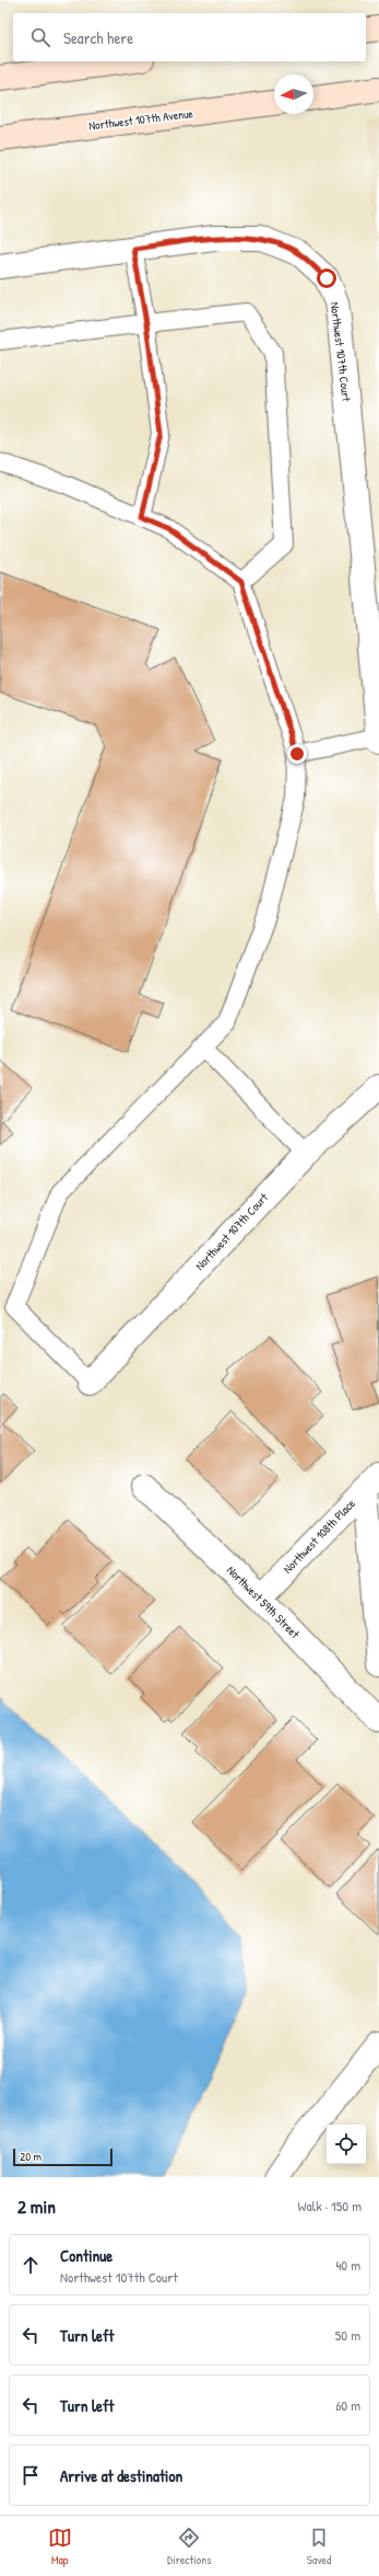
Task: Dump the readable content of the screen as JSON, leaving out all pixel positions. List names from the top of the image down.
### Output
{
  "streets": {
    "main road": ["Northwest 107th Avenue"],
    "street": ["Northwest 107th Court", "Northwest 108th Place", "Northwest 59th Street"]
  },
  "crossings": [
    ["Northwest 108th Place", "Northwest 59th Street"]
  ],
  "scale_bar": "20 m",
  "north": "left",
  "page": {
    "search": "Search here",
    "scale": "20 m",
    "heading": ["2 min", "Walk · 150 m"],
    "list": [
      ["Continue", "Northwest 107th Court", "40 m"],
      ["Turn left", "50 m"],
      ["Turn left", "60 m"],
      "Arrive at destination"
    ],
    "nav": ["Map", "Directions", "Saved"]
  }
}
